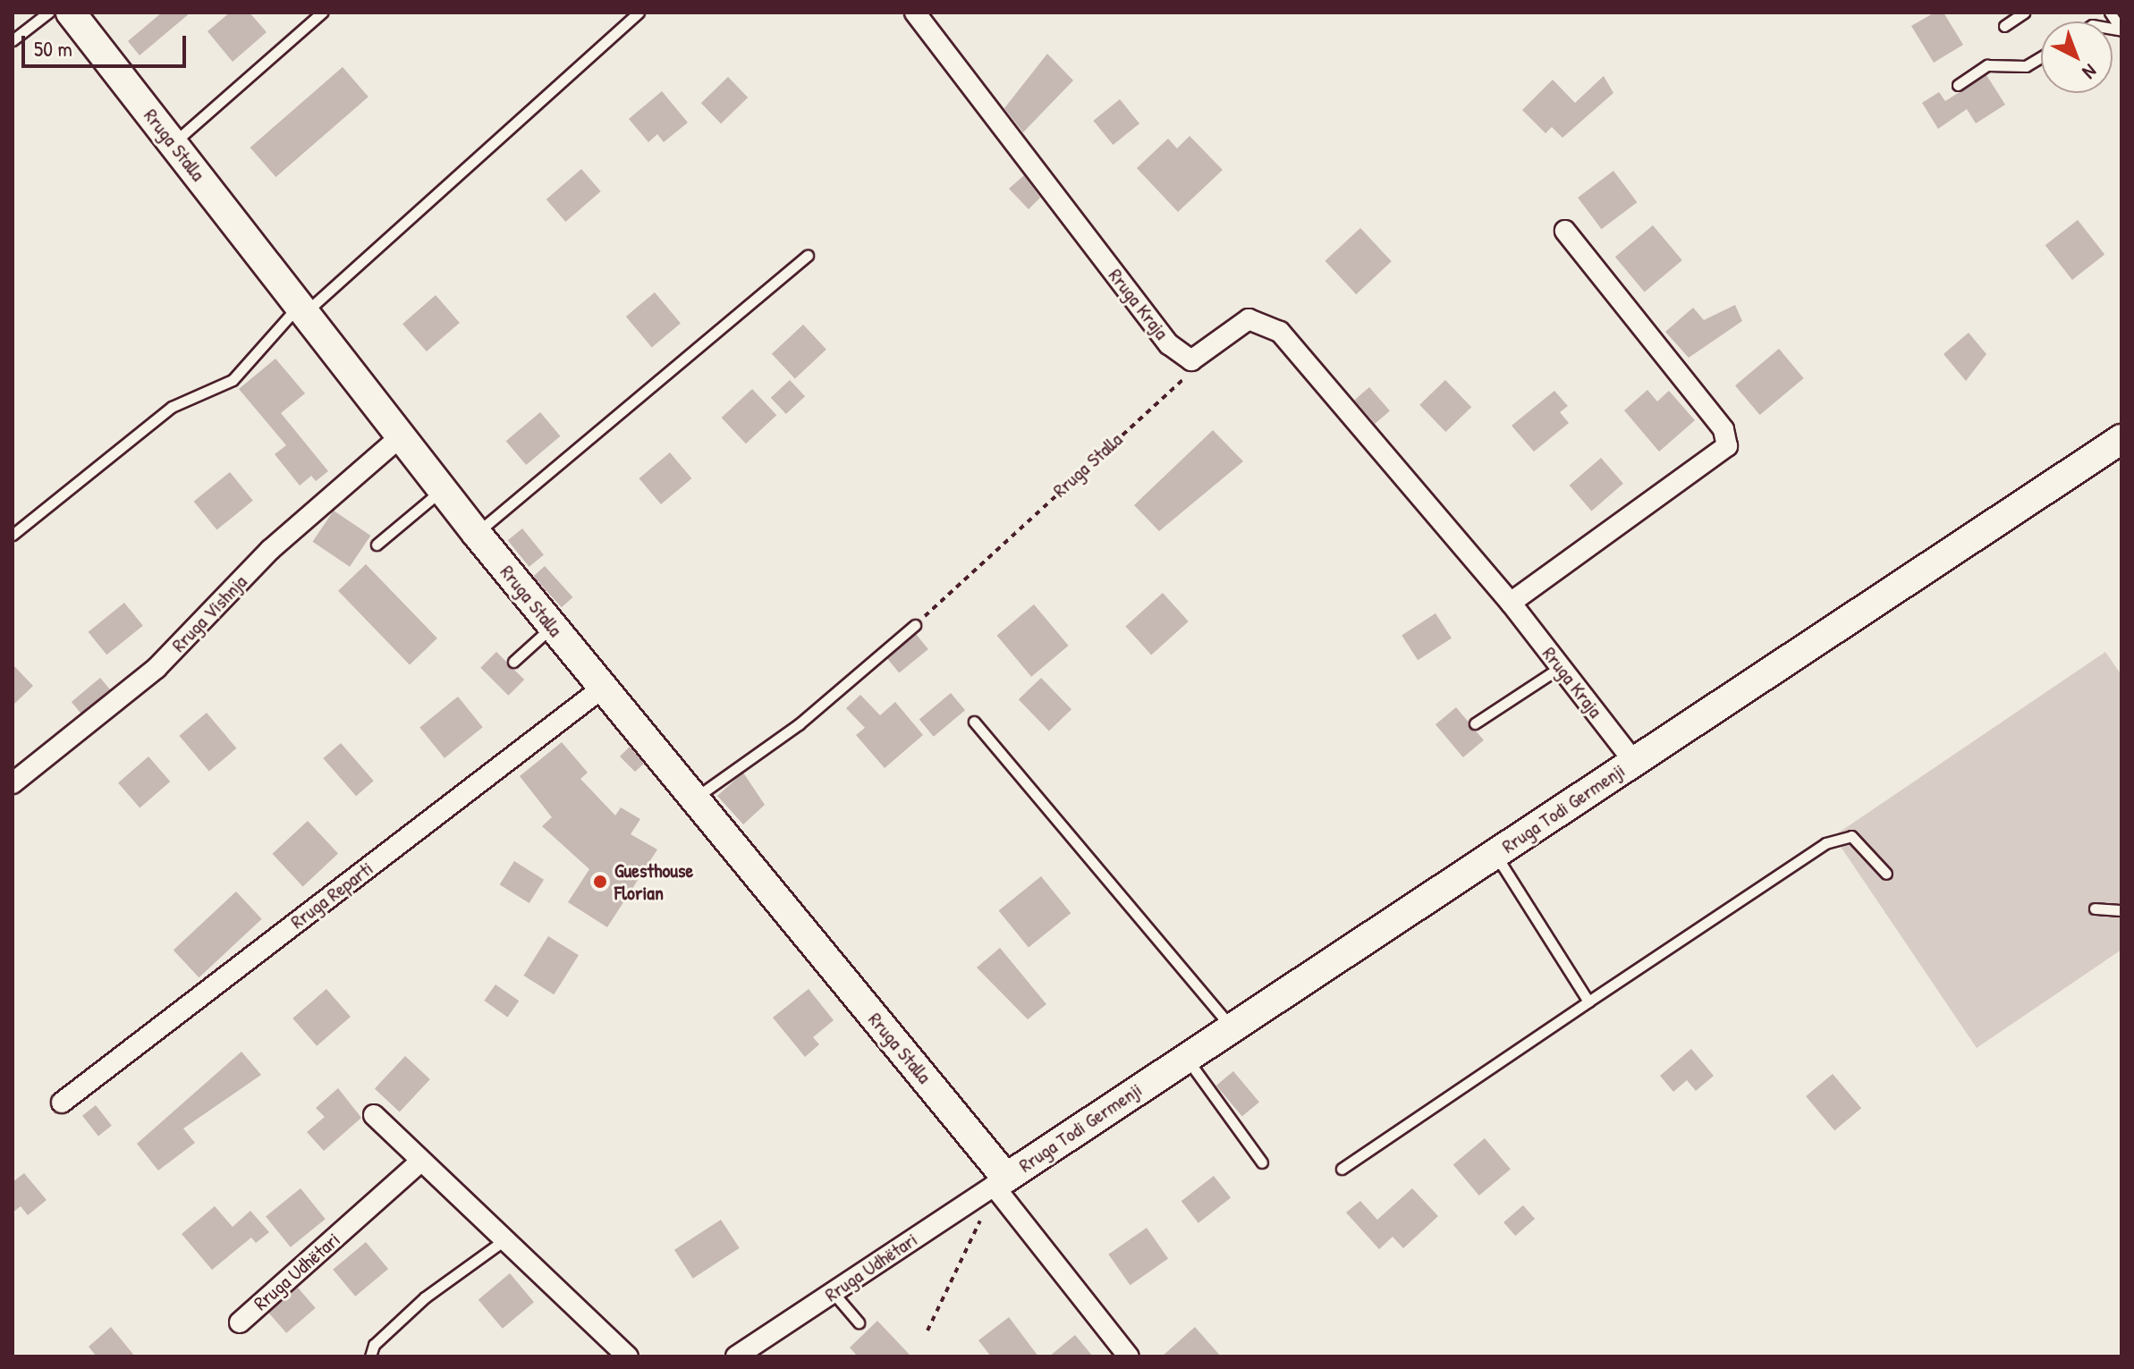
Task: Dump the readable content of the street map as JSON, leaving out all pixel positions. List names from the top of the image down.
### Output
{
  "streets": {
    "street": [
      "Rruga Stalla",
      "Rruga Kraja",
      "Rruga Vishnja",
      "Rruga Todi Germenji",
      "Rruga Reparti",
      "Rruga Udhëtari"
    ]
  },
  "crossings": [
    ["Rruga Stalla", "Rruga Kraja"],
    ["Rruga Stalla", "Rruga Vishnja"],
    ["Rruga Stalla", "Rruga Todi Germenji"],
    ["Rruga Stalla", "Rruga Reparti"],
    ["Rruga Stalla", "Rruga Udhëtari"],
    ["Rruga Kraja", "Rruga Todi Germenji"],
    ["Rruga Todi Germenji", "Rruga Udhëtari"]
  ],
  "places": ["Guesthouse Florian"],
  "scale_bar": "50 m",
  "north": "bottom right"
}
